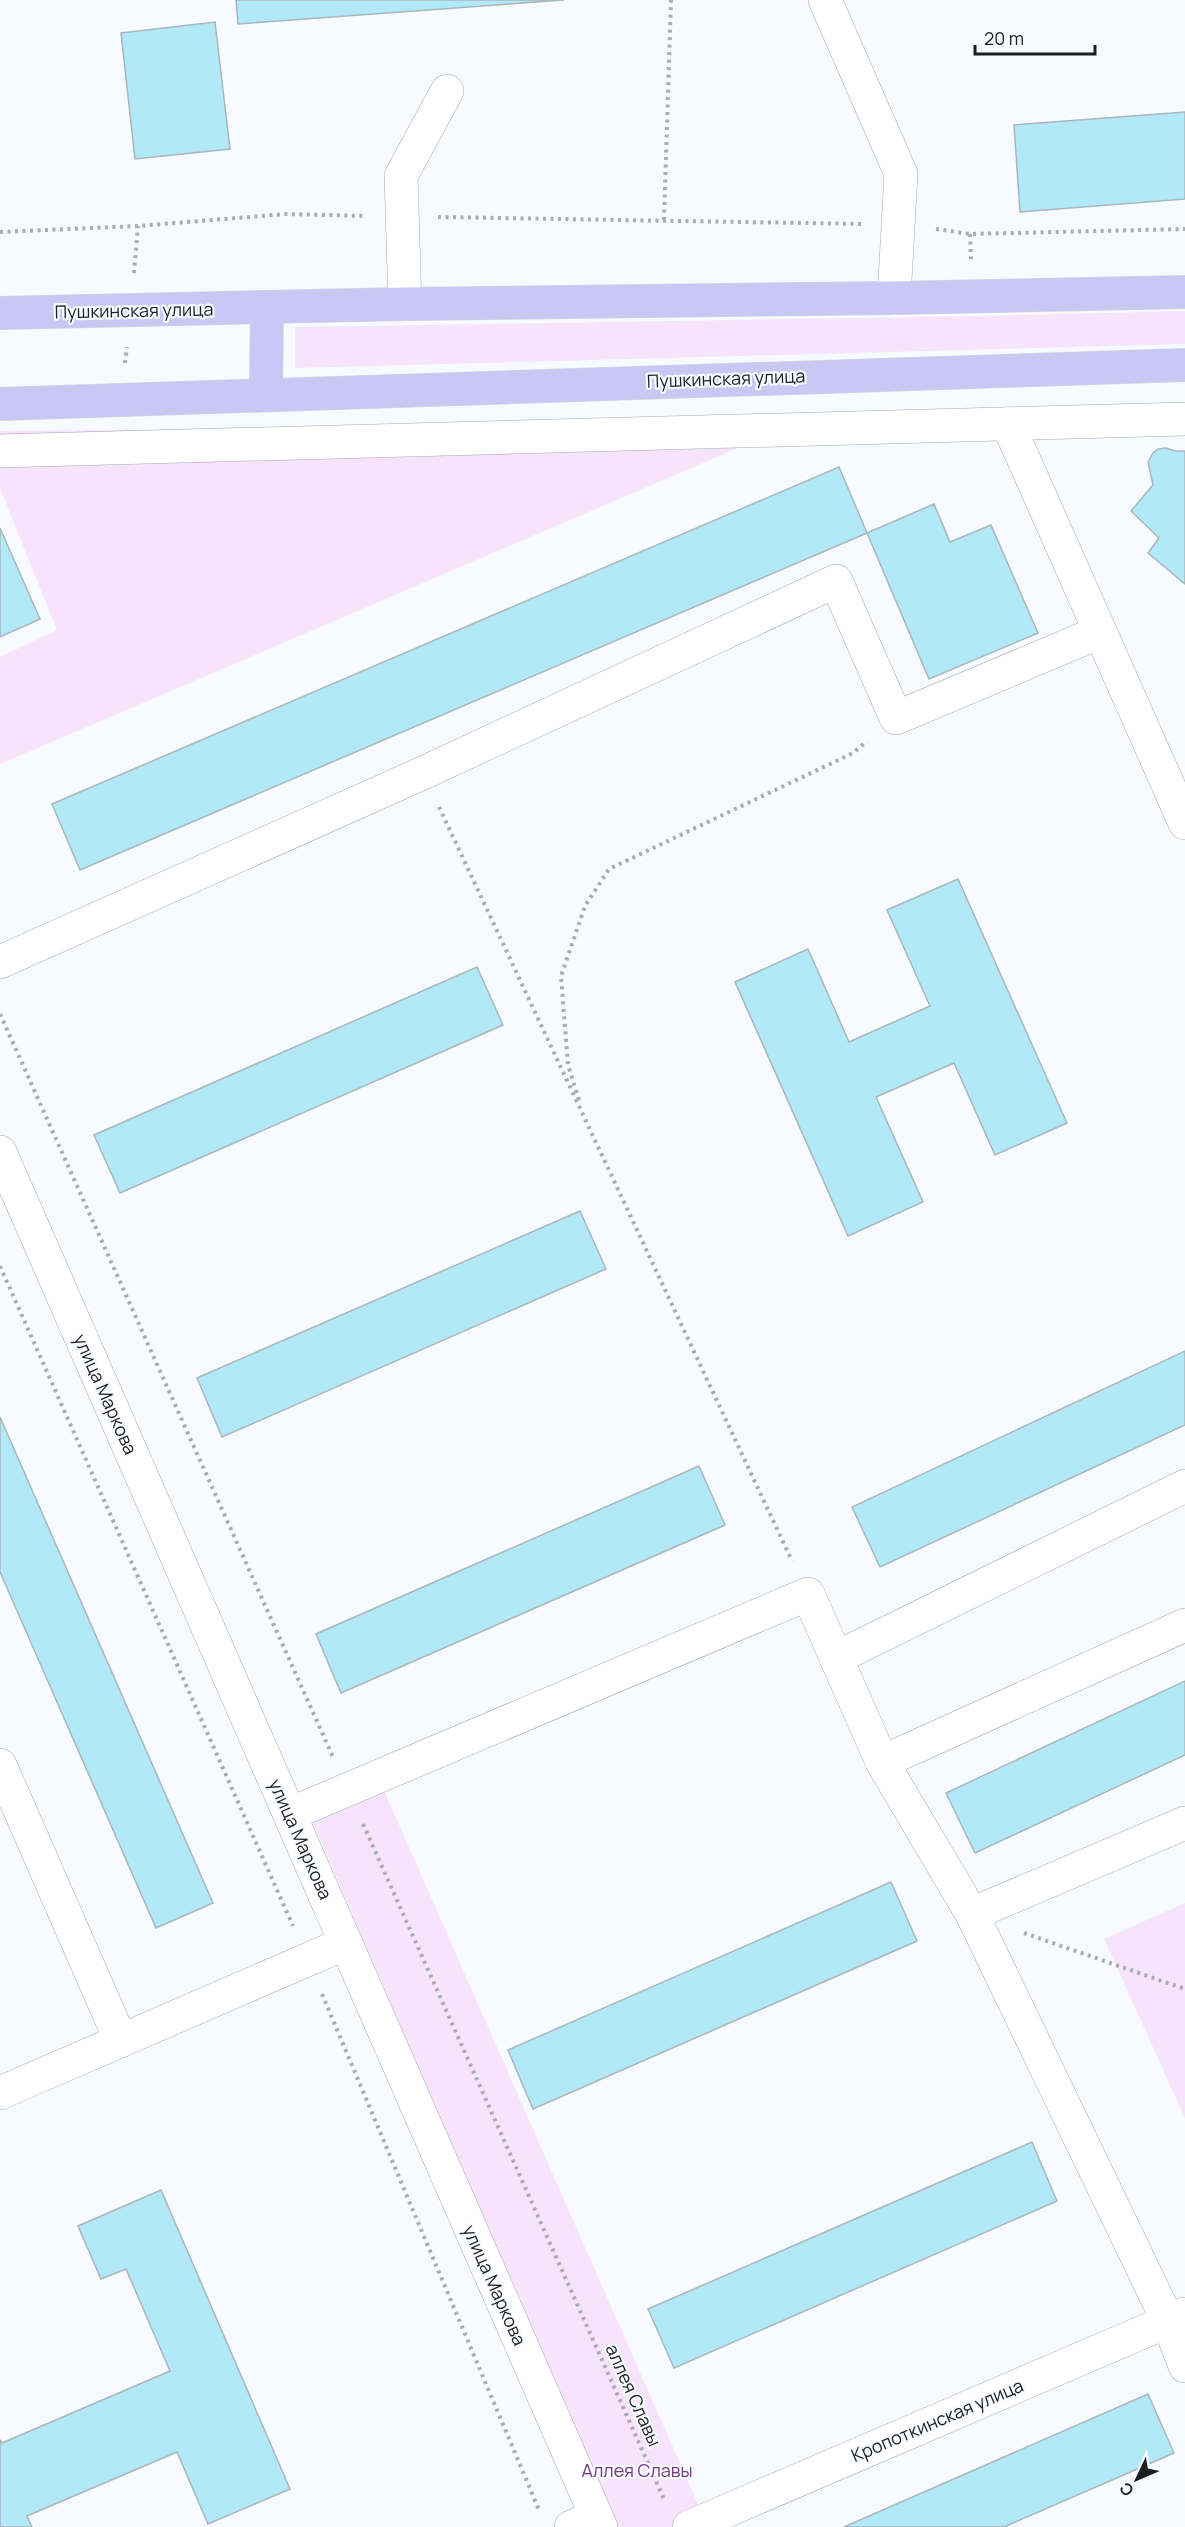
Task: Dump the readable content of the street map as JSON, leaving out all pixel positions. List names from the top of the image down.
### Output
{
  "streets": {
    "main road": ["Пушкинская улица"],
    "street": ["улица Маркова", "Кропоткинская улица"],
    "path": ["аллея Славы"]
  },
  "crossings": [
    ["аллея Славы", "Кропоткинская улица"]
  ],
  "parks": ["Аллея Славы"],
  "scale_bar": "20 m",
  "north": "bottom left"
}
